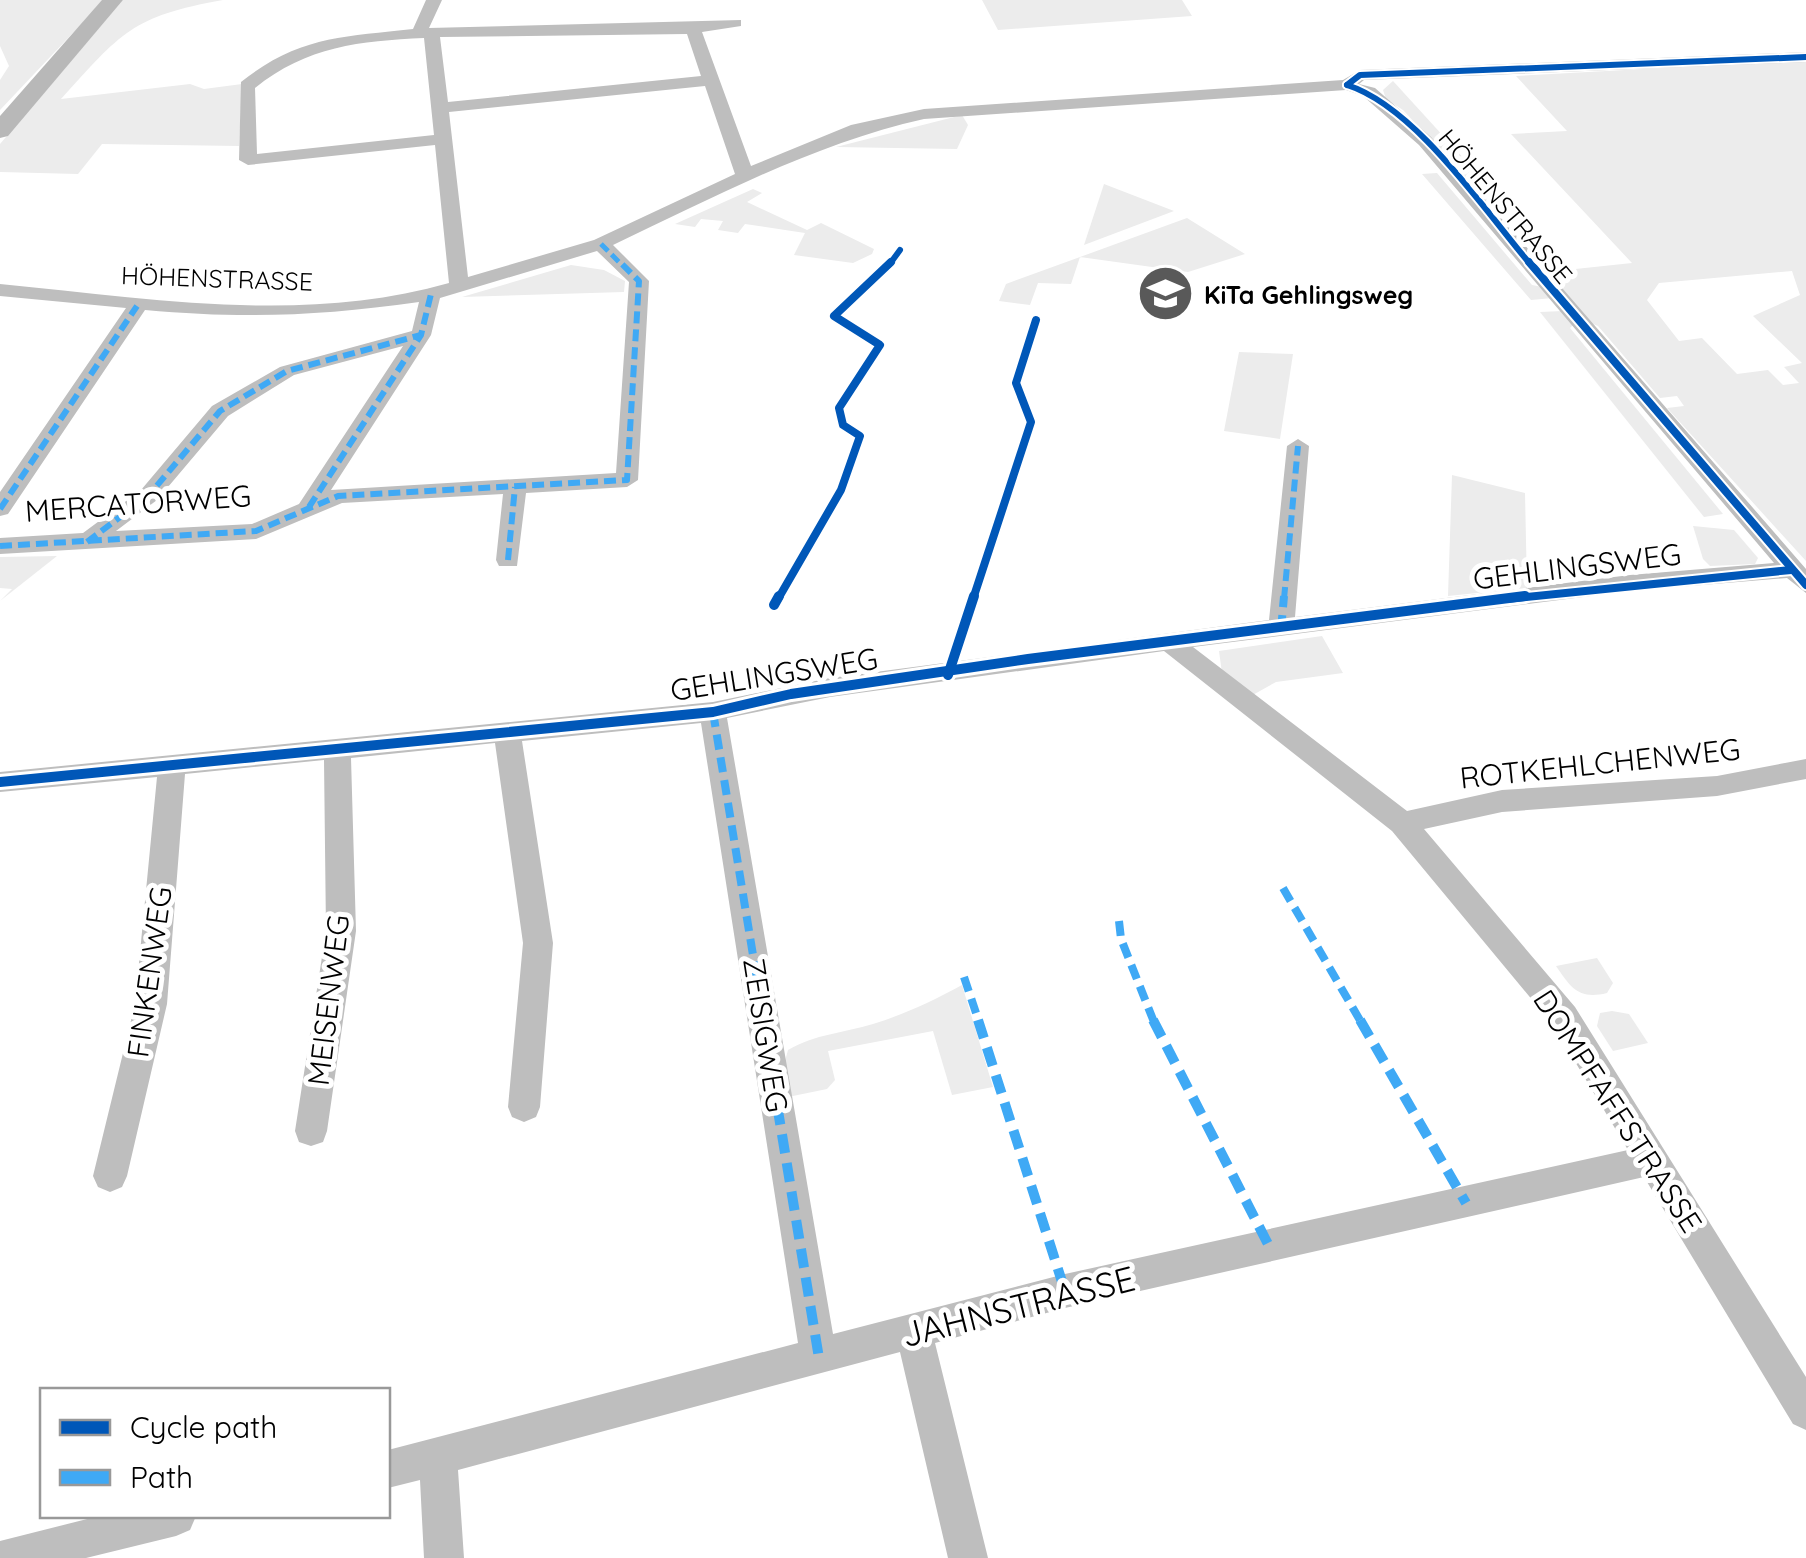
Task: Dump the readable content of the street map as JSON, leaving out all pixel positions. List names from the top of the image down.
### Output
{
  "streets": {
    "street": [
      "HÖHENSTRASSE",
      "MERCATORWEG",
      "GEHLINGSWEG",
      "ROTKEHLCHENWEG",
      "FINKENWEG",
      "MEISENWEG",
      "ZEISIGWEG",
      "DOMPFAFFSTRASSE",
      "JAHNSTRASSE"
    ]
  },
  "crossings": [
    ["HÖHENSTRASSE", "MERCATORWEG"],
    ["HÖHENSTRASSE", "GEHLINGSWEG"],
    ["GEHLINGSWEG", "FINKENWEG"],
    ["GEHLINGSWEG", "MEISENWEG"],
    ["GEHLINGSWEG", "ZEISIGWEG"],
    ["GEHLINGSWEG", "DOMPFAFFSTRASSE"],
    ["ROTKEHLCHENWEG", "DOMPFAFFSTRASSE"],
    ["ZEISIGWEG", "JAHNSTRASSE"],
    ["DOMPFAFFSTRASSE", "JAHNSTRASSE"]
  ],
  "places": {
    "school or university": ["KiTa Gehlingsweg"]
  },
  "legend": ["Cycle path", "Path"]
}
